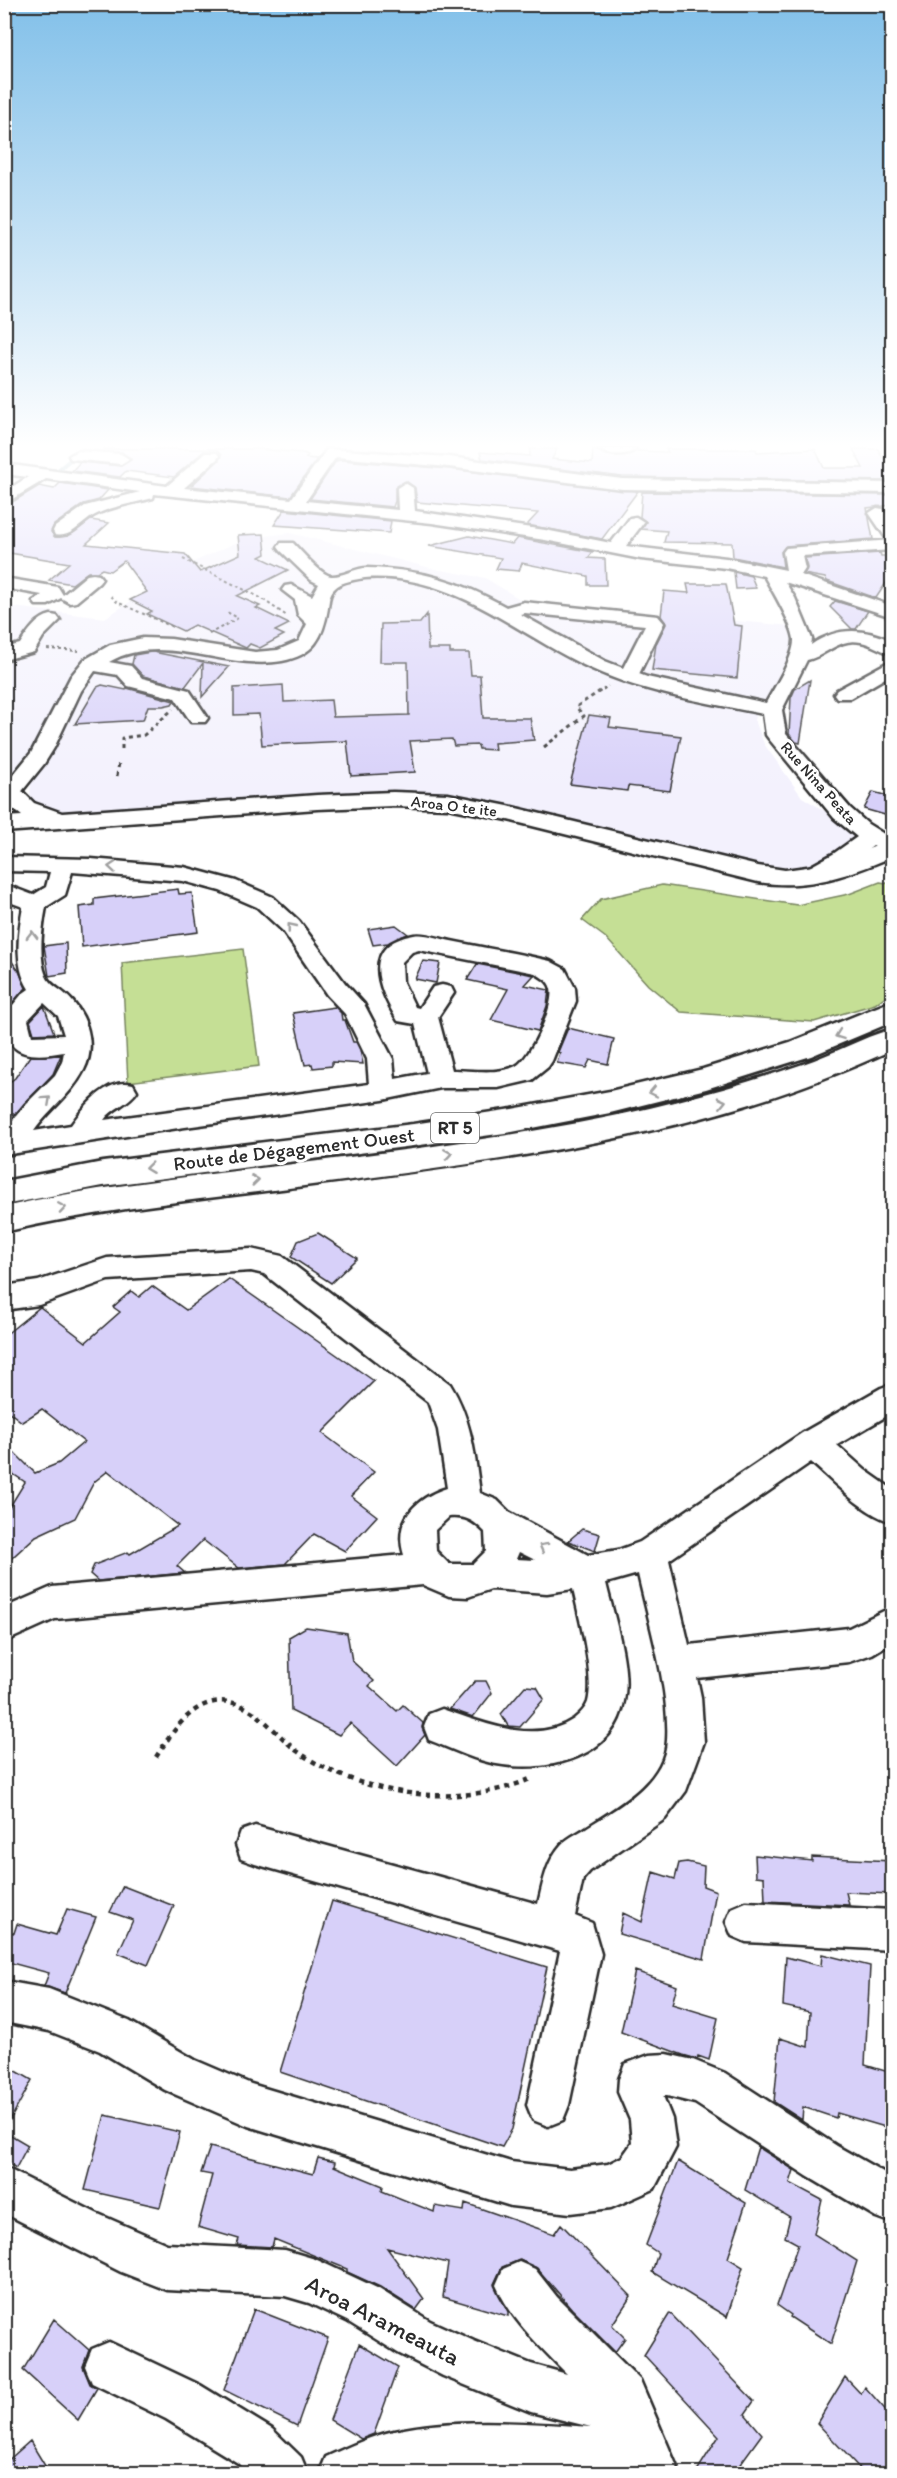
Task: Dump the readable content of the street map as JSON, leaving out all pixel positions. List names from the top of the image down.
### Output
{
  "streets": {
    "main road": ["Aroa O te ite", "RT 5", "Route de Dégagement Ouest"],
    "street": ["Rue Nina Peata", "Aroa Arameauta"]
  },
  "crossings": [
    ["Rue Nina Peata", "Aroa O te ite"]
  ]
}
